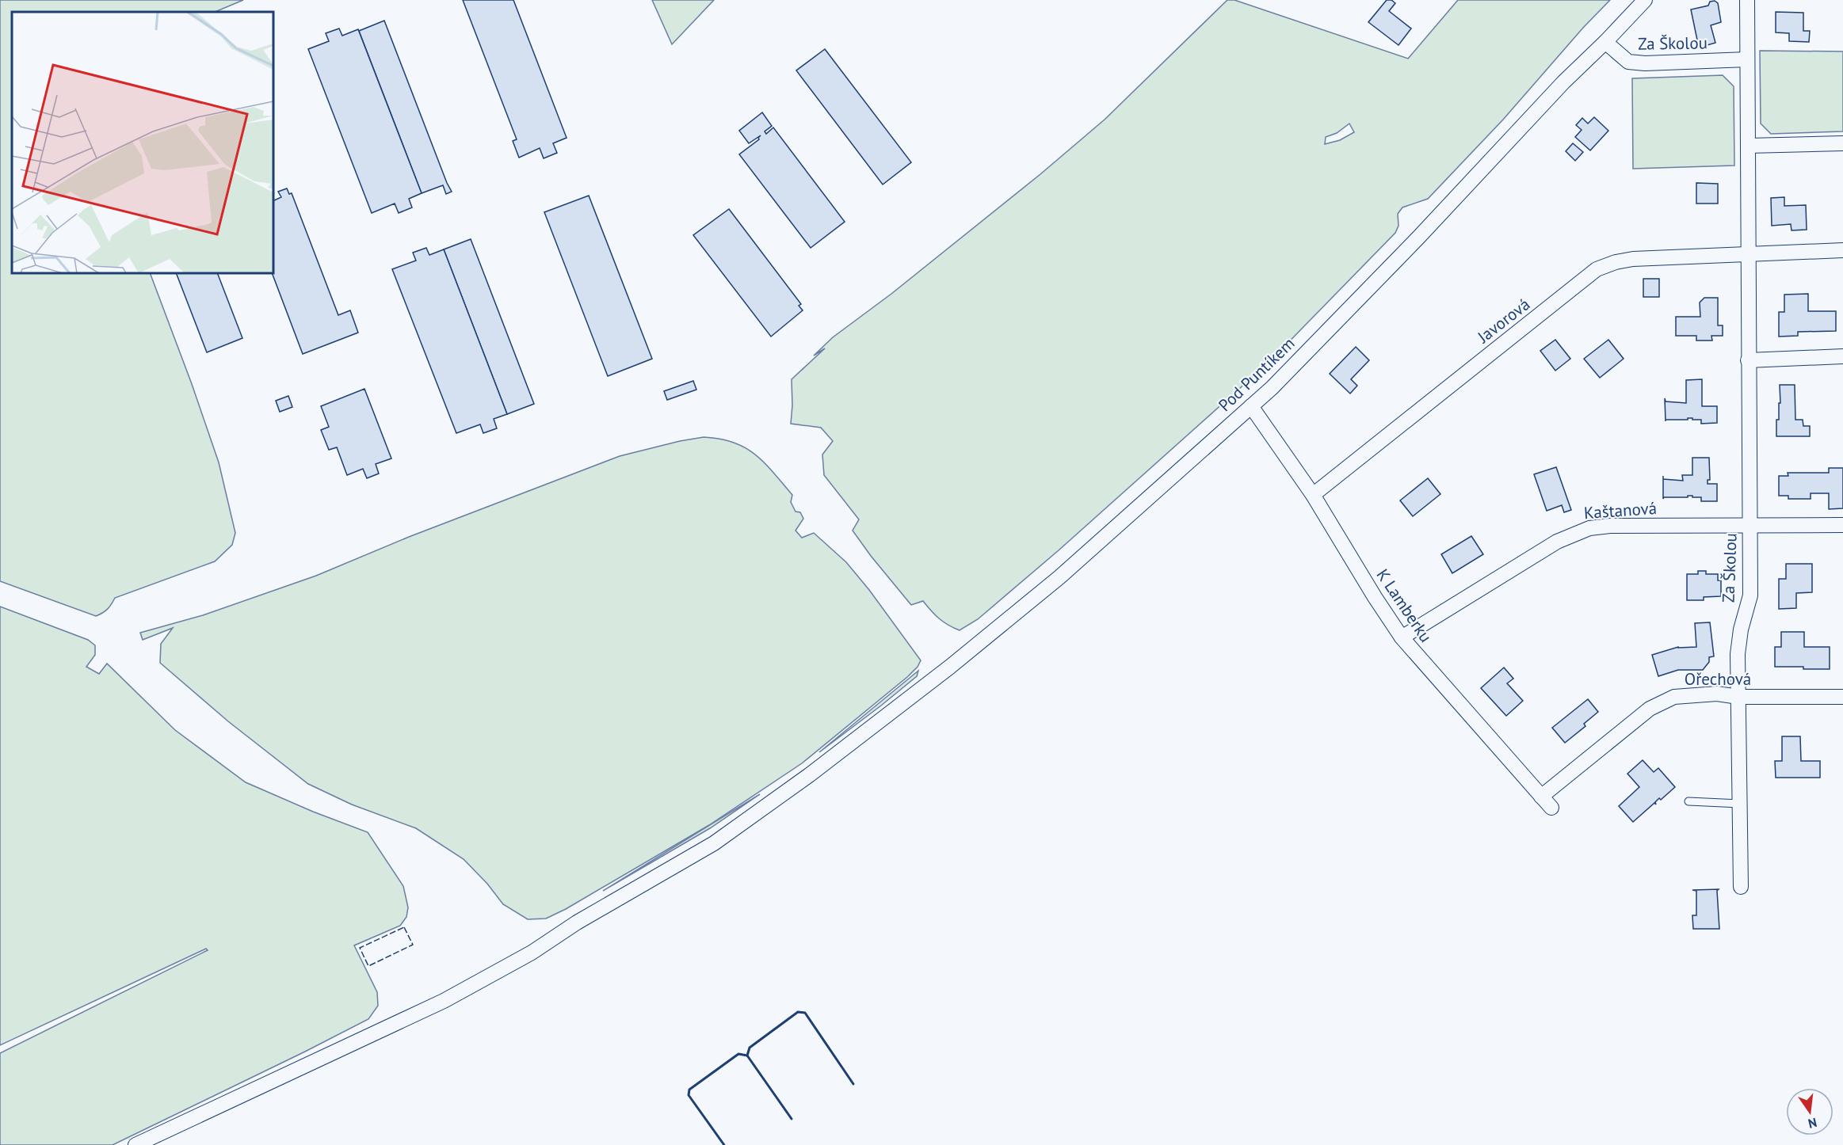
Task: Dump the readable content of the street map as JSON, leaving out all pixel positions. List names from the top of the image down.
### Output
{
  "streets": {
    "street": [
      "Za Školou",
      "Javorová",
      "Pod Puntíkem",
      "Kaštanová",
      "K Lamberku",
      "Ořechová"
    ]
  },
  "crossings": [
    ["Za Školou", "Javorová"],
    ["Za Školou", "Pod Puntíkem"],
    ["Za Školou", "Kaštanová"],
    ["Za Školou", "Ořechová"],
    ["Javorová", "K Lamberku"],
    ["Pod Puntíkem", "K Lamberku"],
    ["Kaštanová", "K Lamberku"],
    ["K Lamberku", "Ořechová"]
  ],
  "north": "bottom"
}
